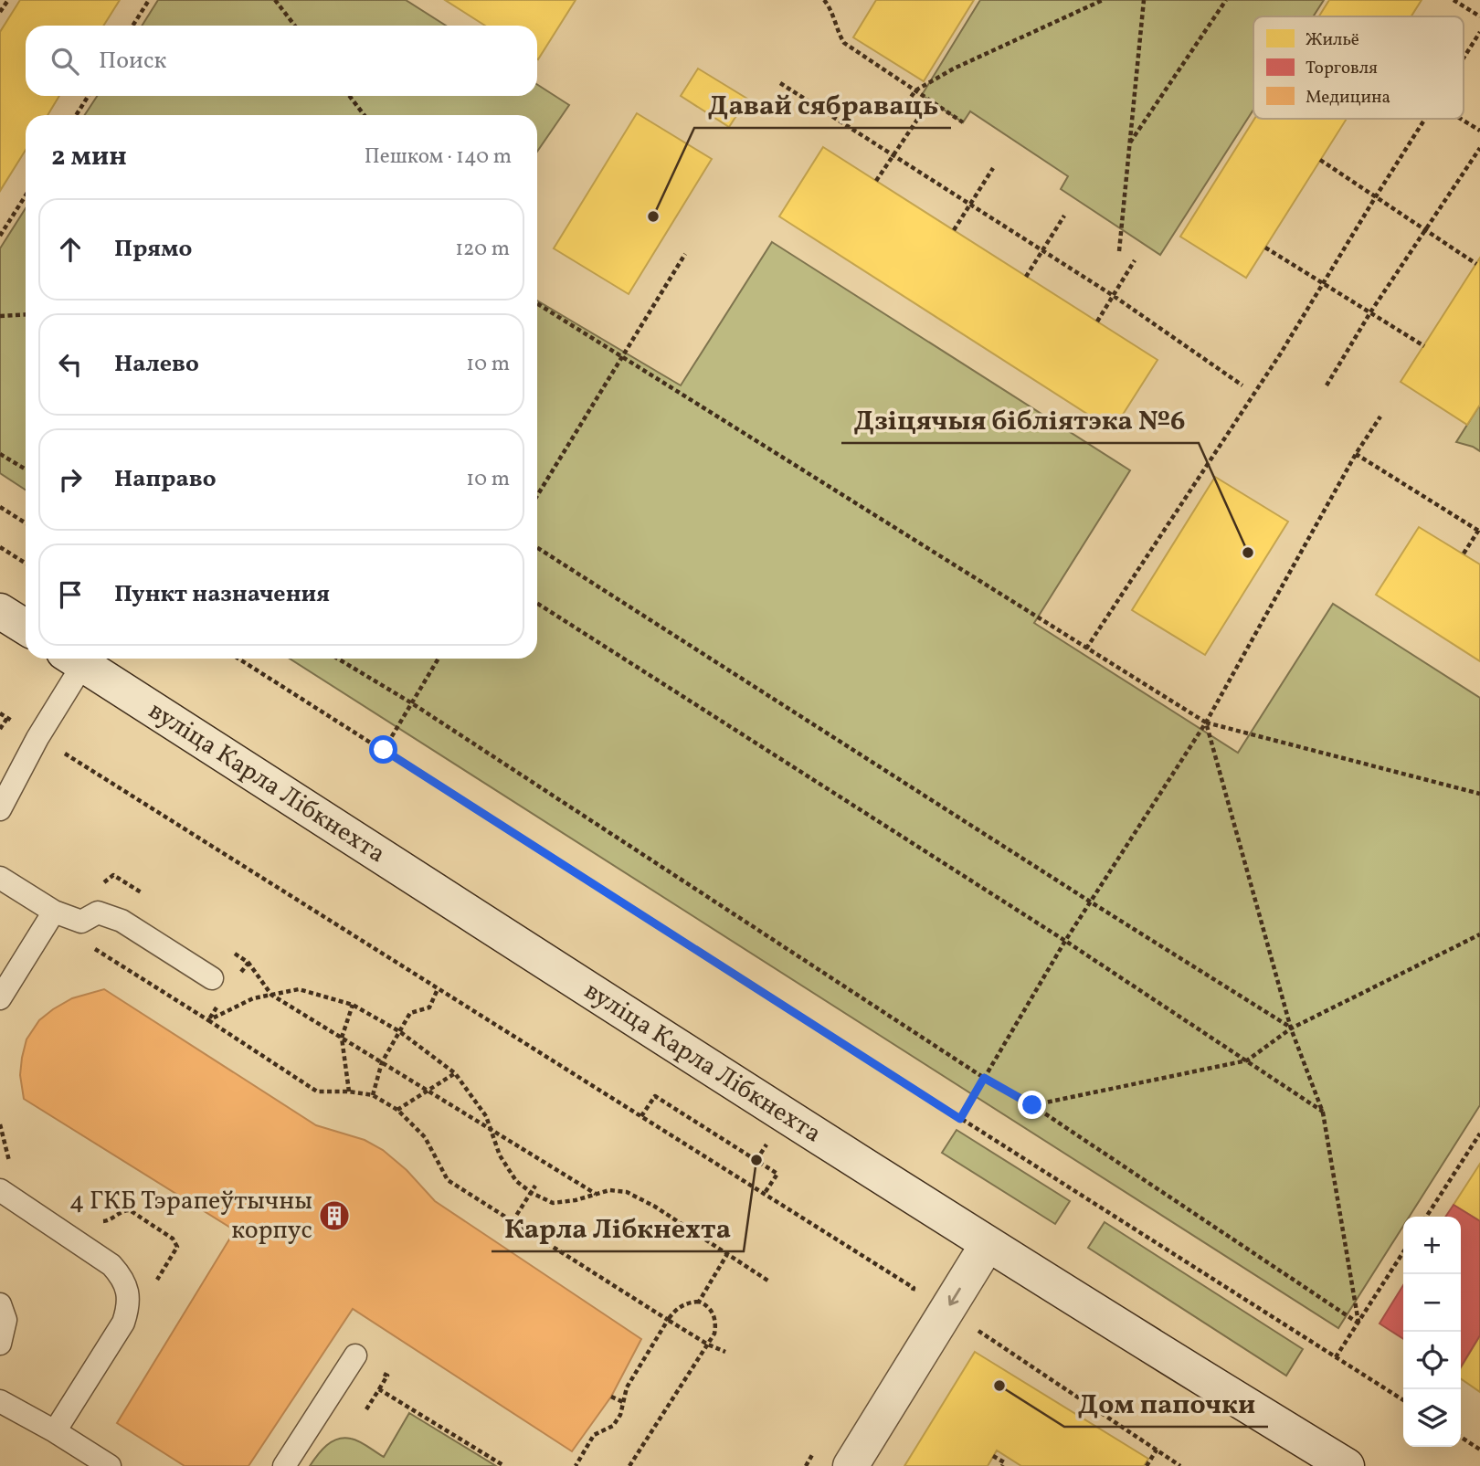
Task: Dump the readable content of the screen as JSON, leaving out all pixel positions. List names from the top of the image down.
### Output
{
  "streets": {
    "main road": ["вуліца Карла Лібкнехта"]
  },
  "places": {
    "other": [
      "Давай сябраваць",
      "Дзіцячыя бібліятэка №6",
      "Карла Лібкнехта",
      "Дом папочки"
    ],
    "building": ["4 ГКБ Тэрапеўтычны корпус"]
  },
  "legend": ["Жильё", "Торговля", "Медицина"],
  "page": {
    "search": "Поиск",
    "heading": ["2 мин", "Пешком · 140 m"],
    "list": [
      ["Прямо", "120 m"],
      ["Налево", "10 m"],
      ["Направо", "10 m"],
      "Пункт назначения"
    ],
    "map_buttons": ["+", "−"]
  }
}
